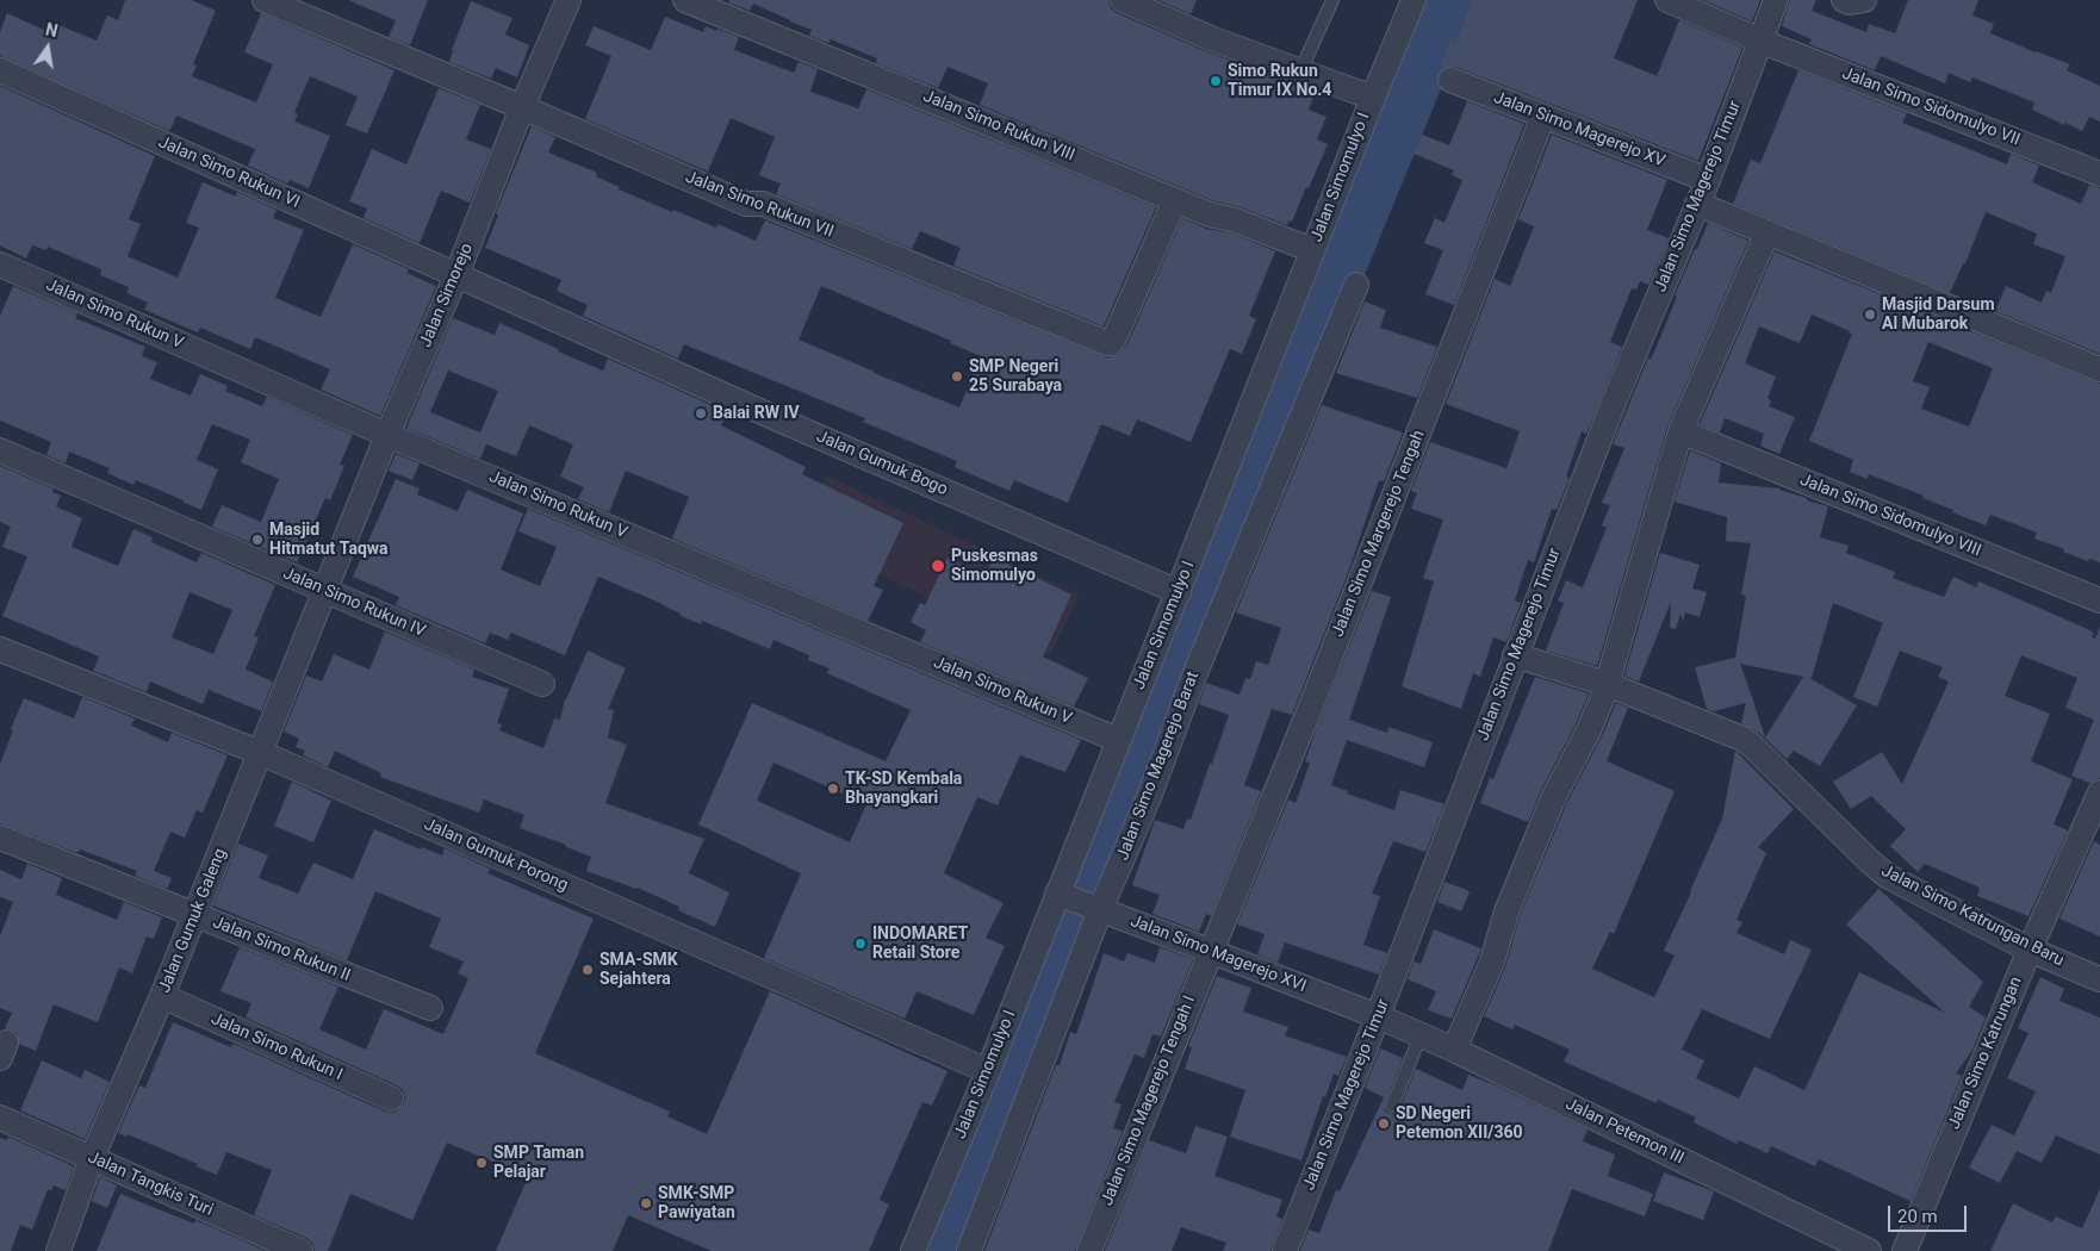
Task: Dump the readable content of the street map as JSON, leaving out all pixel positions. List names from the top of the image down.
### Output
{
  "streets": {
    "street": [
      "Jalan Simo Sidomulyo VII",
      "Jalan Simo Rukun VIII",
      "Jalan Simo Magerejo XV",
      "Jalan Simo Rukun VI",
      "Jalan Simomulyo I",
      "Jalan Simo Magerejo Timur",
      "Jalan Simo Rukun VII",
      "Jalan Simorejo",
      "Jalan Simo Rukun V",
      "Jalan Gumuk Bogo",
      "Jalan Simo Sidomulyo VIII",
      "Jalan Simo Margerejo Tengah",
      "Jalan Simo Rukun IV",
      "Jalan Simo Magerejo Barat",
      "Jalan Gumuk Porong",
      "Jalan Simo Katrungan Baru",
      "Jalan Gumuk Galeng",
      "Jalan Simo Rukun II",
      "Jalan Simo Magerejo XVI",
      "Jalan Simo Rukun I",
      "Jalan Simo Katrungan",
      "Jalan Simo Magerejo Tengah I",
      "Jalan Petemon III",
      "Jalan Tangkis Turi"
    ]
  },
  "crossings": [
    ["Jalan Simo Sidomulyo VII", "Jalan Simo Magerejo Timur"],
    ["Jalan Simo Rukun VIII", "Jalan Simomulyo I"],
    ["Jalan Simo Rukun VIII", "Jalan Simo Rukun VII"],
    ["Jalan Simo Magerejo XV", "Jalan Simo Magerejo Timur"],
    ["Jalan Simo Magerejo XV", "Jalan Simo Margerejo Tengah"],
    ["Jalan Simo Rukun VI", "Jalan Simorejo"],
    ["Jalan Simo Rukun VI", "Jalan Gumuk Bogo"],
    ["Jalan Simomulyo I", "Jalan Simo Rukun V"],
    ["Jalan Simomulyo I", "Jalan Gumuk Bogo"],
    ["Jalan Simomulyo I", "Jalan Gumuk Porong"],
    ["Jalan Simomulyo I", "Jalan Simo Magerejo XVI"],
    ["Jalan Simo Magerejo Timur", "Jalan Simo Katrungan Baru"],
    ["Jalan Simo Magerejo Timur", "Jalan Simo Magerejo XVI"],
    ["Jalan Simo Magerejo Timur", "Jalan Petemon III"],
    ["Jalan Simo Rukun VII", "Jalan Simorejo"],
    ["Jalan Simorejo", "Jalan Simo Rukun V"],
    ["Jalan Simorejo", "Jalan Gumuk Bogo"],
    ["Jalan Simorejo", "Jalan Simo Rukun IV"],
    ["Jalan Simorejo", "Jalan Gumuk Galeng"],
    ["Jalan Simo Margerejo Tengah", "Jalan Simo Magerejo XVI"],
    ["Jalan Simo Margerejo Tengah", "Jalan Simo Magerejo Tengah I"],
    ["Jalan Simo Rukun IV", "Jalan Gumuk Galeng"],
    ["Jalan Simo Magerejo Barat", "Jalan Simo Magerejo XVI"],
    ["Jalan Gumuk Porong", "Jalan Gumuk Galeng"],
    ["Jalan Simo Katrungan Baru", "Jalan Simo Katrungan"],
    ["Jalan Gumuk Galeng", "Jalan Simo Rukun II"],
    ["Jalan Gumuk Galeng", "Jalan Simo Rukun I"],
    ["Jalan Gumuk Galeng", "Jalan Tangkis Turi"],
    ["Jalan Simo Magerejo XVI", "Jalan Simo Magerejo Tengah I"],
    ["Jalan Simo Magerejo XVI", "Jalan Petemon III"]
  ],
  "places": [
    "Simo Rukun Timur IX No.4",
    "Masjid Darsum Al Mubarok",
    "SMP Negeri 25 Surabaya",
    "Balai RW IV",
    "Masjid Hitmatut Taqwa",
    "Puskesmas Simomulyo",
    "TK-SD Kembala Bhayangkari",
    "INDOMARET Retail Store",
    "SMA-SMK Sejahtera",
    "SD Negeri Petemon XII/360",
    "SMP Taman Pelajar",
    "SMK-SMP Pawiyatan"
  ],
  "scale_bar": "20 m",
  "north": "top"
}
